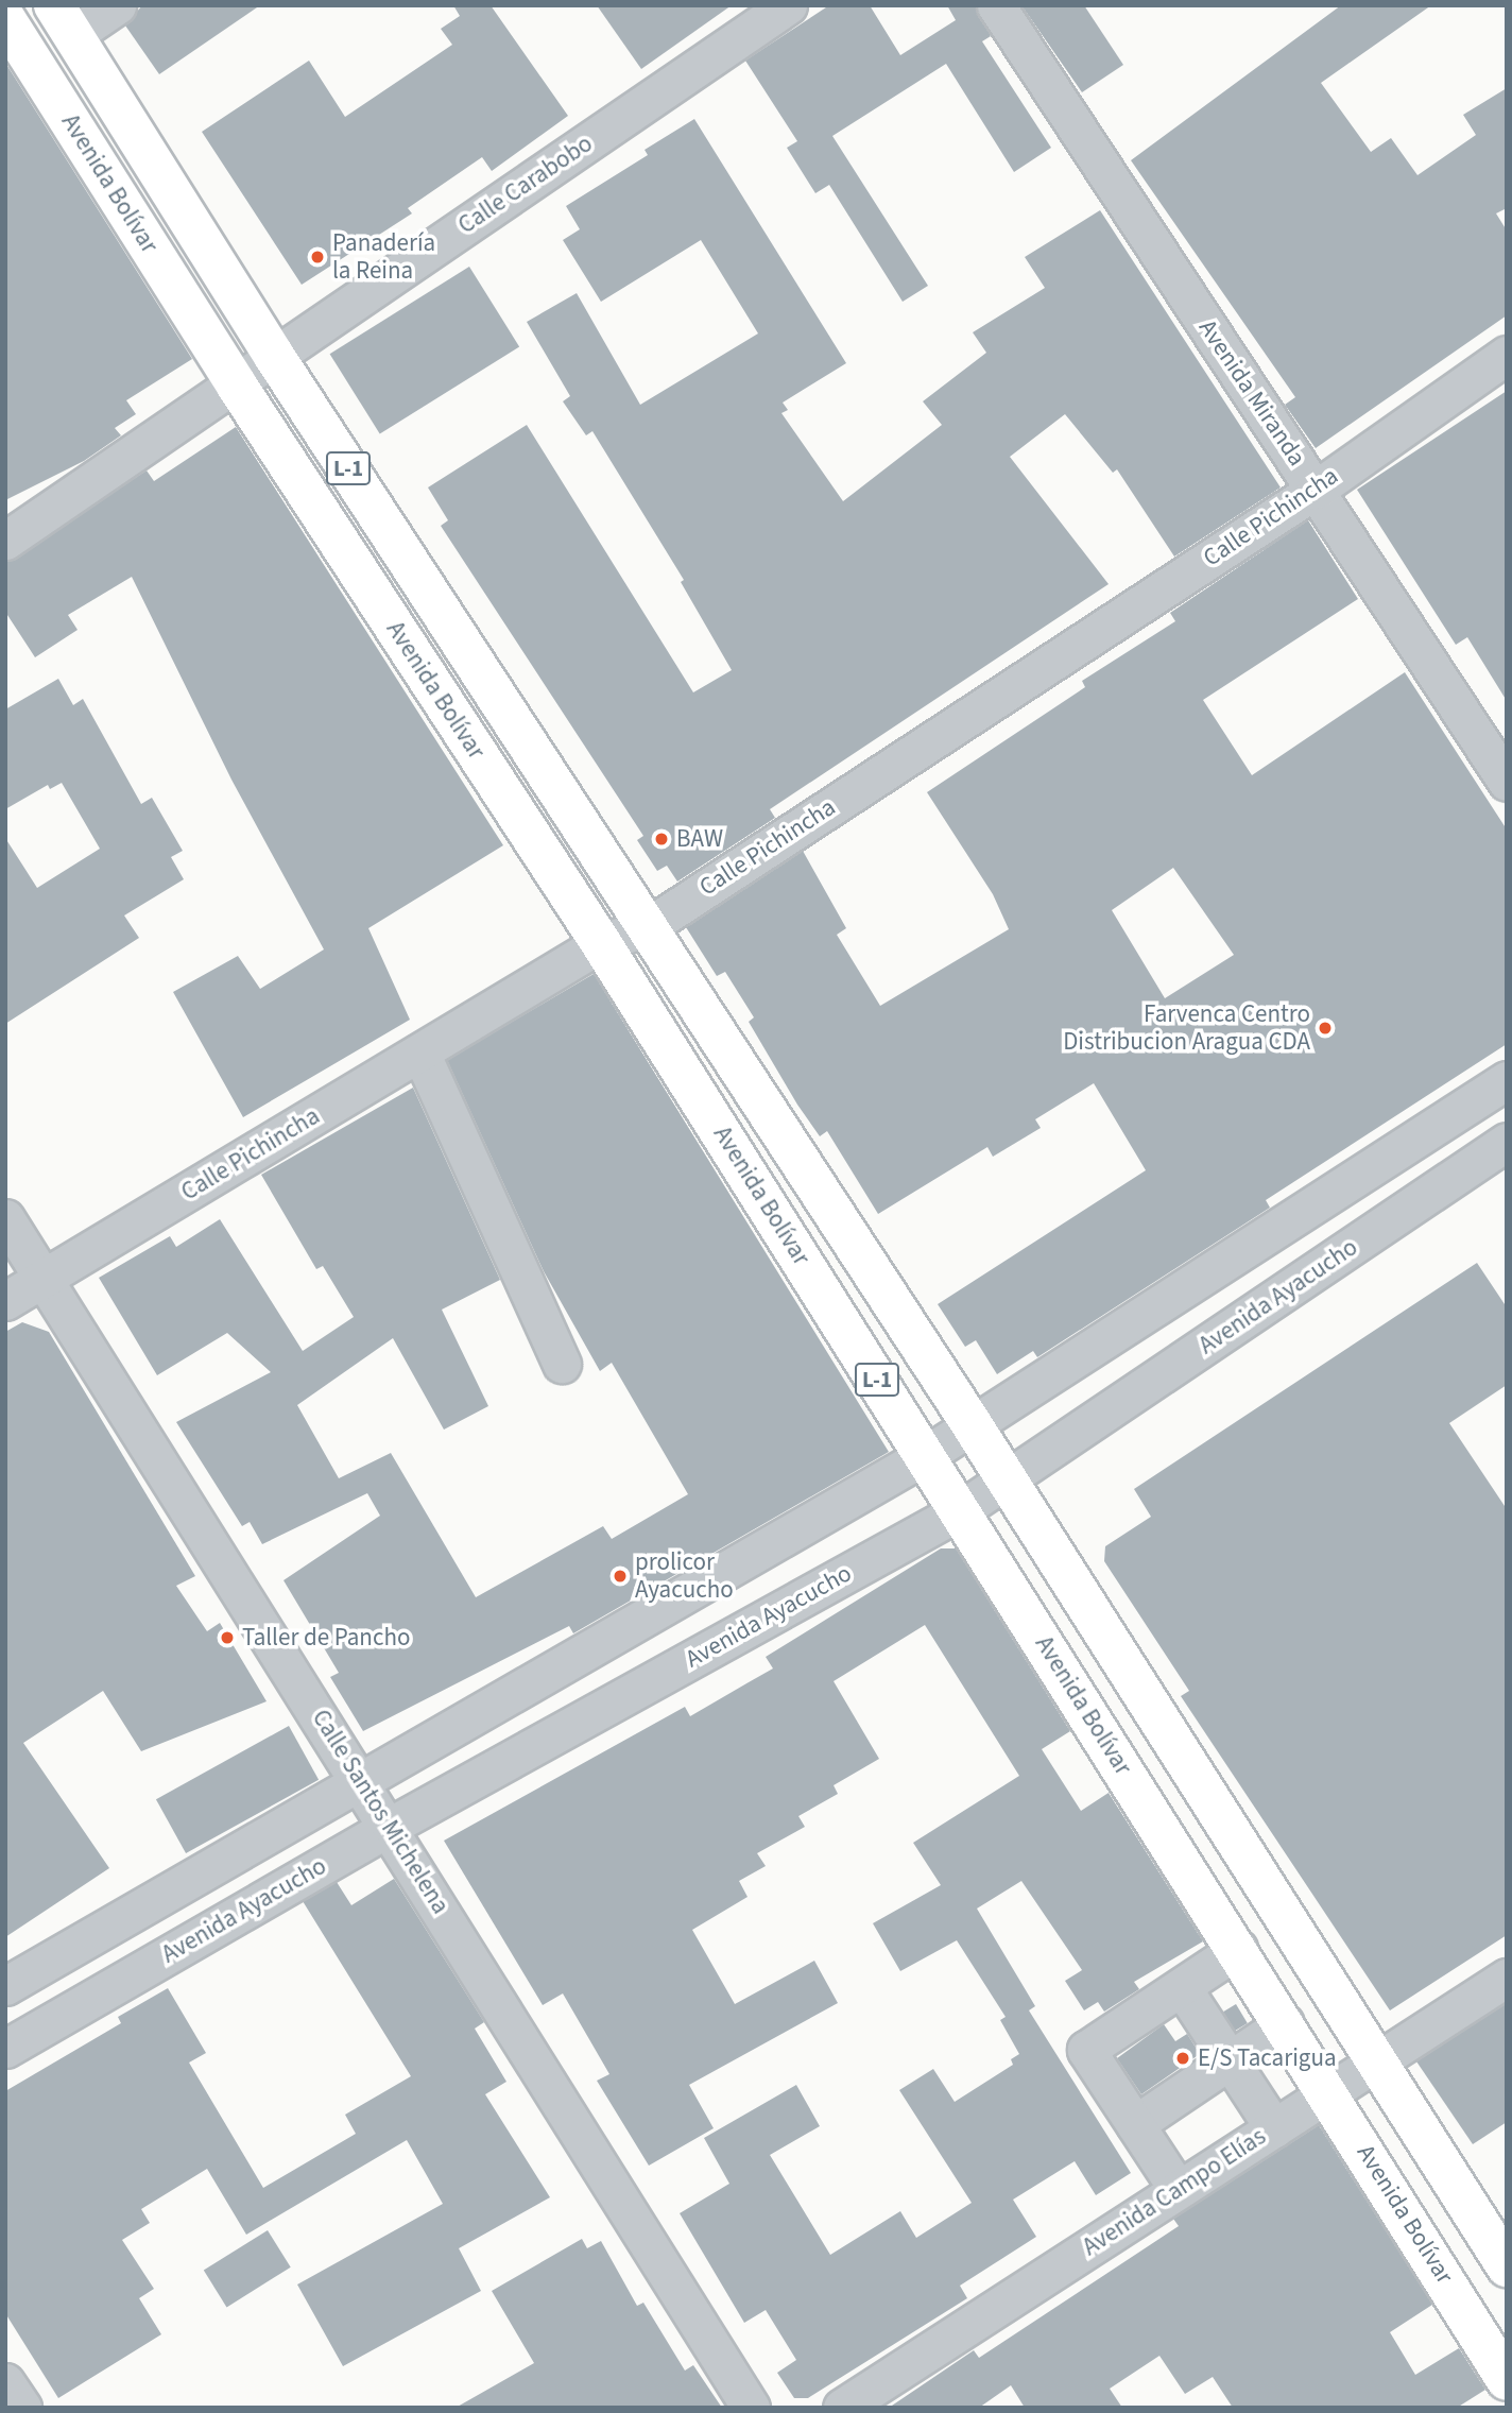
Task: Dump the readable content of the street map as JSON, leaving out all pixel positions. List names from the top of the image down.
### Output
{
  "streets": {
    "main road": ["Avenida Bolívar", "L-1"],
    "street": [
      "Calle Carabobo",
      "Avenida Miranda",
      "Calle Pichincha",
      "Avenida Ayacucho",
      "Calle Santos Michelena",
      "Avenida Campo Elías"
    ]
  },
  "crossings": [
    ["Avenida Bolívar", "Calle Carabobo"],
    ["Avenida Bolívar", "Calle Pichincha"],
    ["Avenida Bolívar", "Avenida Ayacucho"],
    ["Avenida Bolívar", "Avenida Campo Elías"],
    ["Avenida Miranda", "Calle Pichincha"],
    ["Calle Pichincha", "Calle Santos Michelena"],
    ["Avenida Ayacucho", "Calle Santos Michelena"]
  ],
  "places": [
    "Panadería la Reina",
    "BAW",
    "Farvenca Centro Distribucion Aragua CDA",
    "prolicor Ayacucho",
    "Taller de Pancho",
    "E/S Tacarigua"
  ]
}
